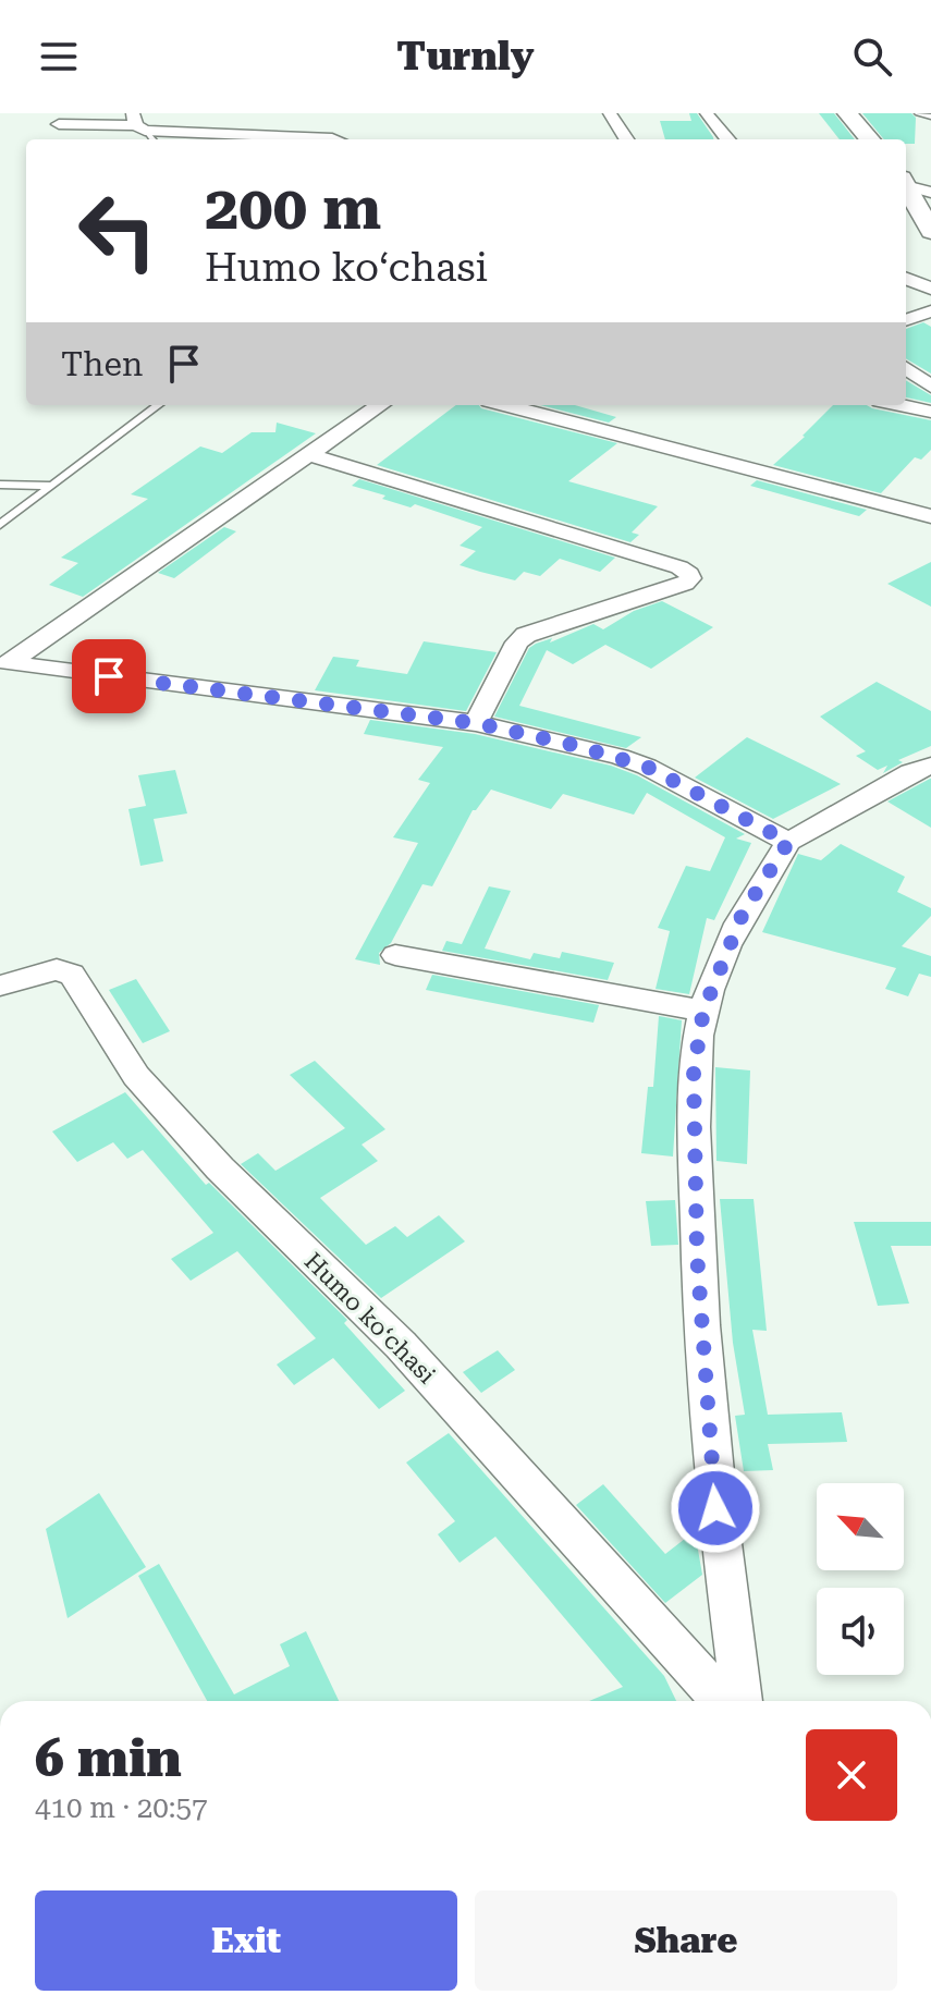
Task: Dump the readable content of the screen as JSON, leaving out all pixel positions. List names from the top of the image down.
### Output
{
  "streets": {
    "street": ["Humo koʻchasi"]
  },
  "north": "top left",
  "page": {
    "header": "Turnly",
    "turn": ["200 m", "Humo koʻchasi"],
    "then": "Then",
    "heading": ["6 min", "410 m · 20:57"],
    "buttons": ["Exit", "Share"]
  }
}
